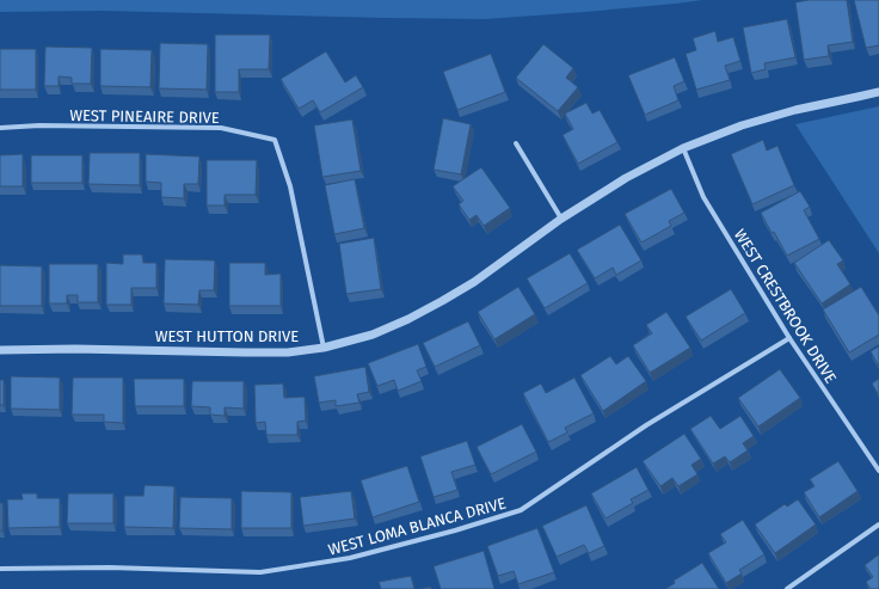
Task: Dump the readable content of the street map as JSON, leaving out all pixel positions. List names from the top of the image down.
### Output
{
  "streets": {
    "street": [
      "WEST PINEAIRE DRIVE",
      "WEST CRESTBROOK DRIVE",
      "WEST HUTTON DRIVE",
      "WEST LOMA BLANCA DRIVE"
    ]
  },
  "crossings": [
    ["WEST PINEAIRE DRIVE", "WEST HUTTON DRIVE"],
    ["WEST CRESTBROOK DRIVE", "WEST HUTTON DRIVE"],
    ["WEST CRESTBROOK DRIVE", "WEST LOMA BLANCA DRIVE"]
  ]
}
